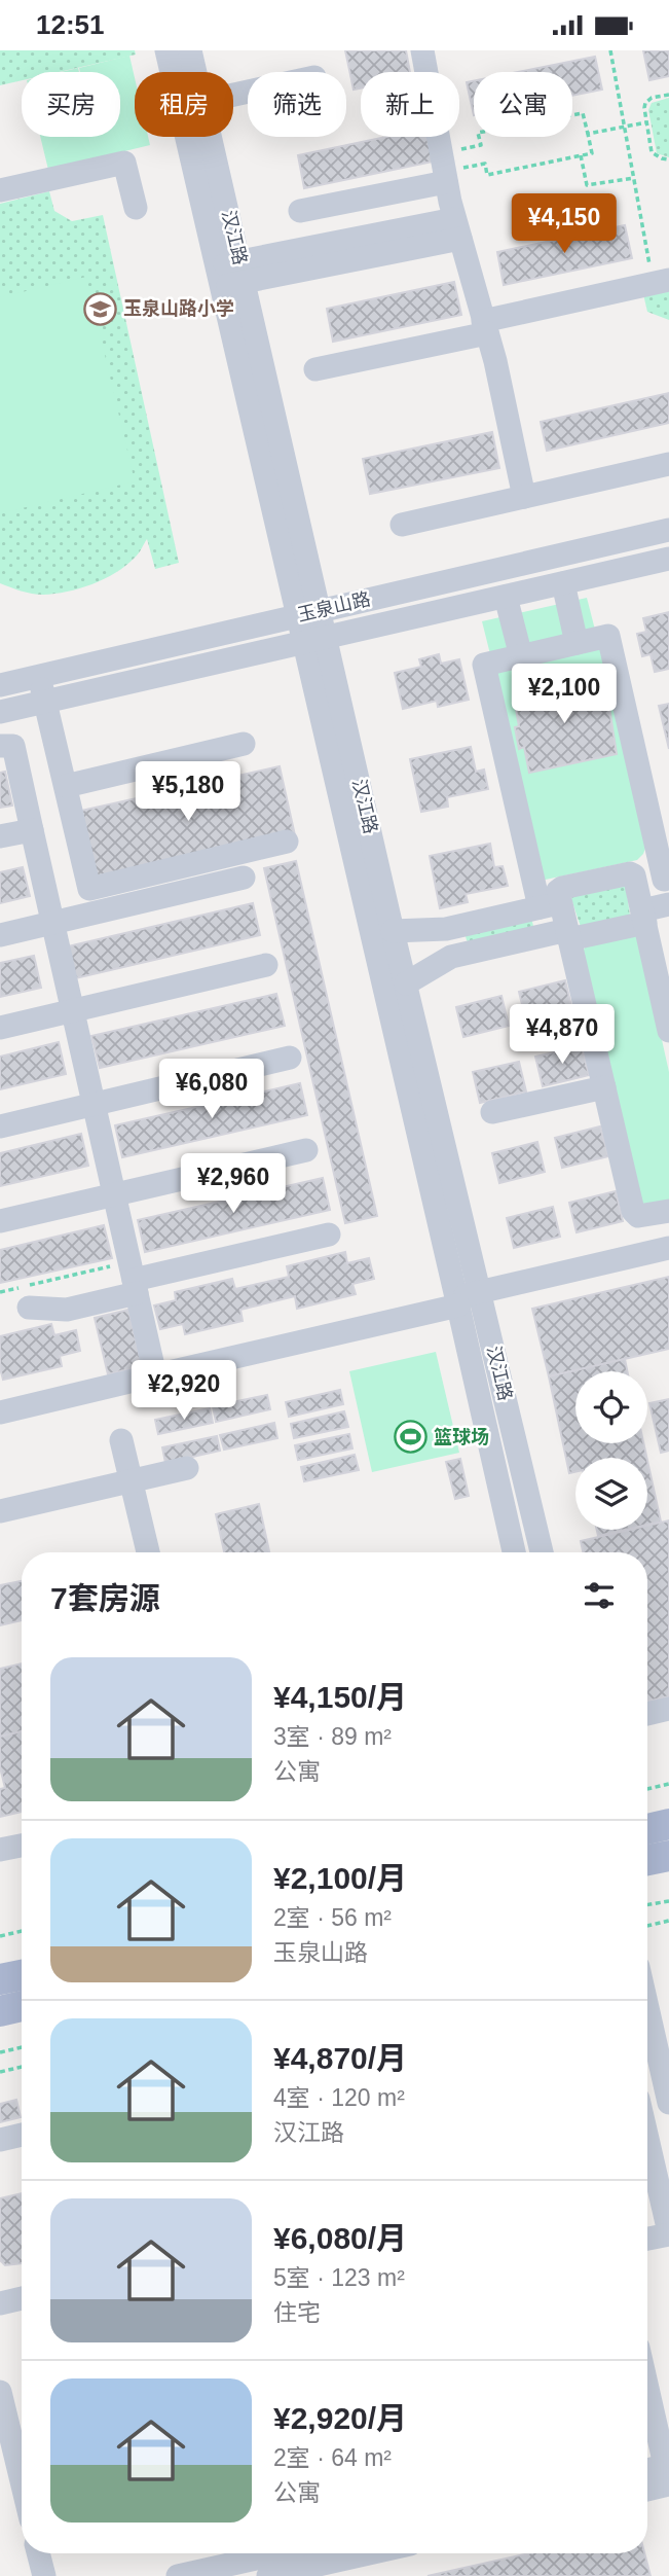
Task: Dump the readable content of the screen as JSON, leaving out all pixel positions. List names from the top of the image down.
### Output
{
  "streets": {
    "street": ["汉江路", "玉泉山路"]
  },
  "crossings": [
    ["汉江路", "玉泉山路"]
  ],
  "places": {
    "school or university": ["玉泉山路小学"],
    "sports": ["篮球场"]
  },
  "page": {
    "status": "12:51",
    "chip": [
      "买房",
      "租房",
      "筛选",
      "新上",
      "公寓"
    ],
    "price": [
      "¥4,150",
      "¥2,100",
      "¥5,180",
      "¥4,870",
      "¥6,080",
      "¥2,960",
      "¥2,920"
    ],
    "heading": "7套房源",
    "list": [
      {
        "name": "¥4,150/月",
        "note": "3室 · 89 m² · 公寓"
      },
      {
        "name": "¥2,100/月",
        "note": "2室 · 56 m² · 玉泉山路"
      },
      {
        "name": "¥4,870/月",
        "note": "4室 · 120 m² · 汉江路"
      },
      {
        "name": "¥6,080/月",
        "note": "5室 · 123 m² · 住宅"
      },
      {
        "name": "¥2,920/月",
        "note": "2室 · 64 m² · 公寓"
      }
    ]
  }
}
